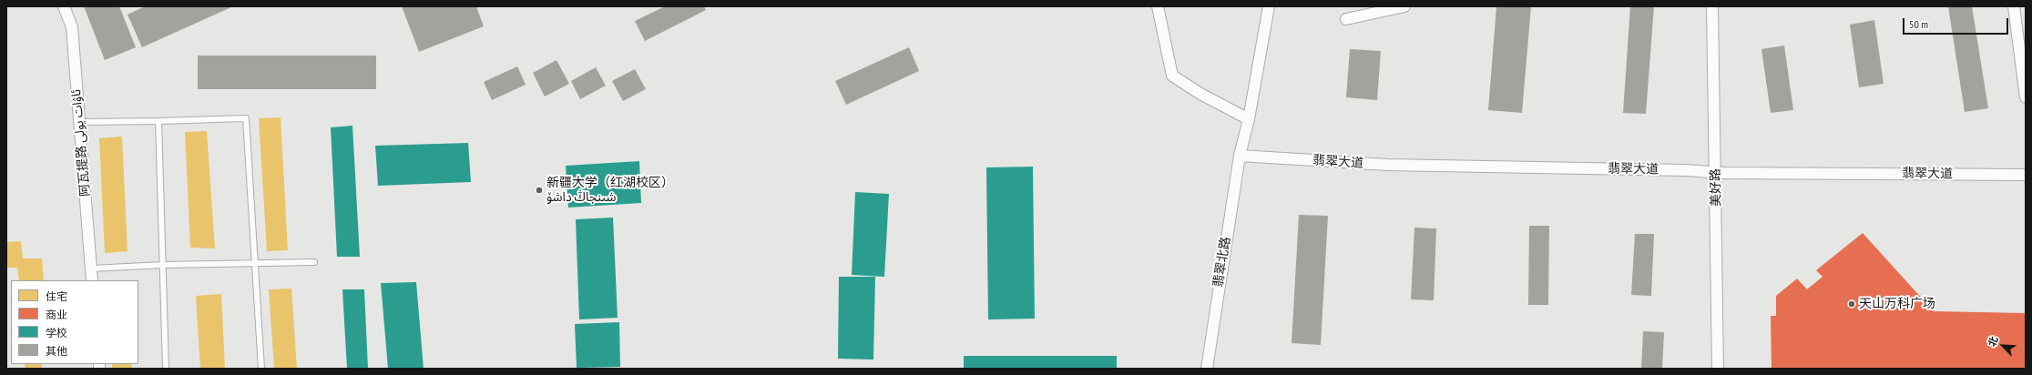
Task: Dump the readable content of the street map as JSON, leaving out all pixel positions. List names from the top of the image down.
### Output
{
  "streets": {
    "street": [
      "阿瓦提路 ئاۋات يولى",
      "翡翠大道",
      "美好路",
      "翡翠北路"
    ]
  },
  "crossings": [
    ["翡翠大道", "美好路"],
    ["翡翠大道", "翡翠北路"]
  ],
  "places": ["新疆大学（红湖校区） شىنجاڭ داشۆ", "天山万科广场"],
  "legend": [
    "住宅",
    "商业",
    "学校",
    "其他"
  ],
  "scale_bar": "50 m",
  "north": "top left"
}
